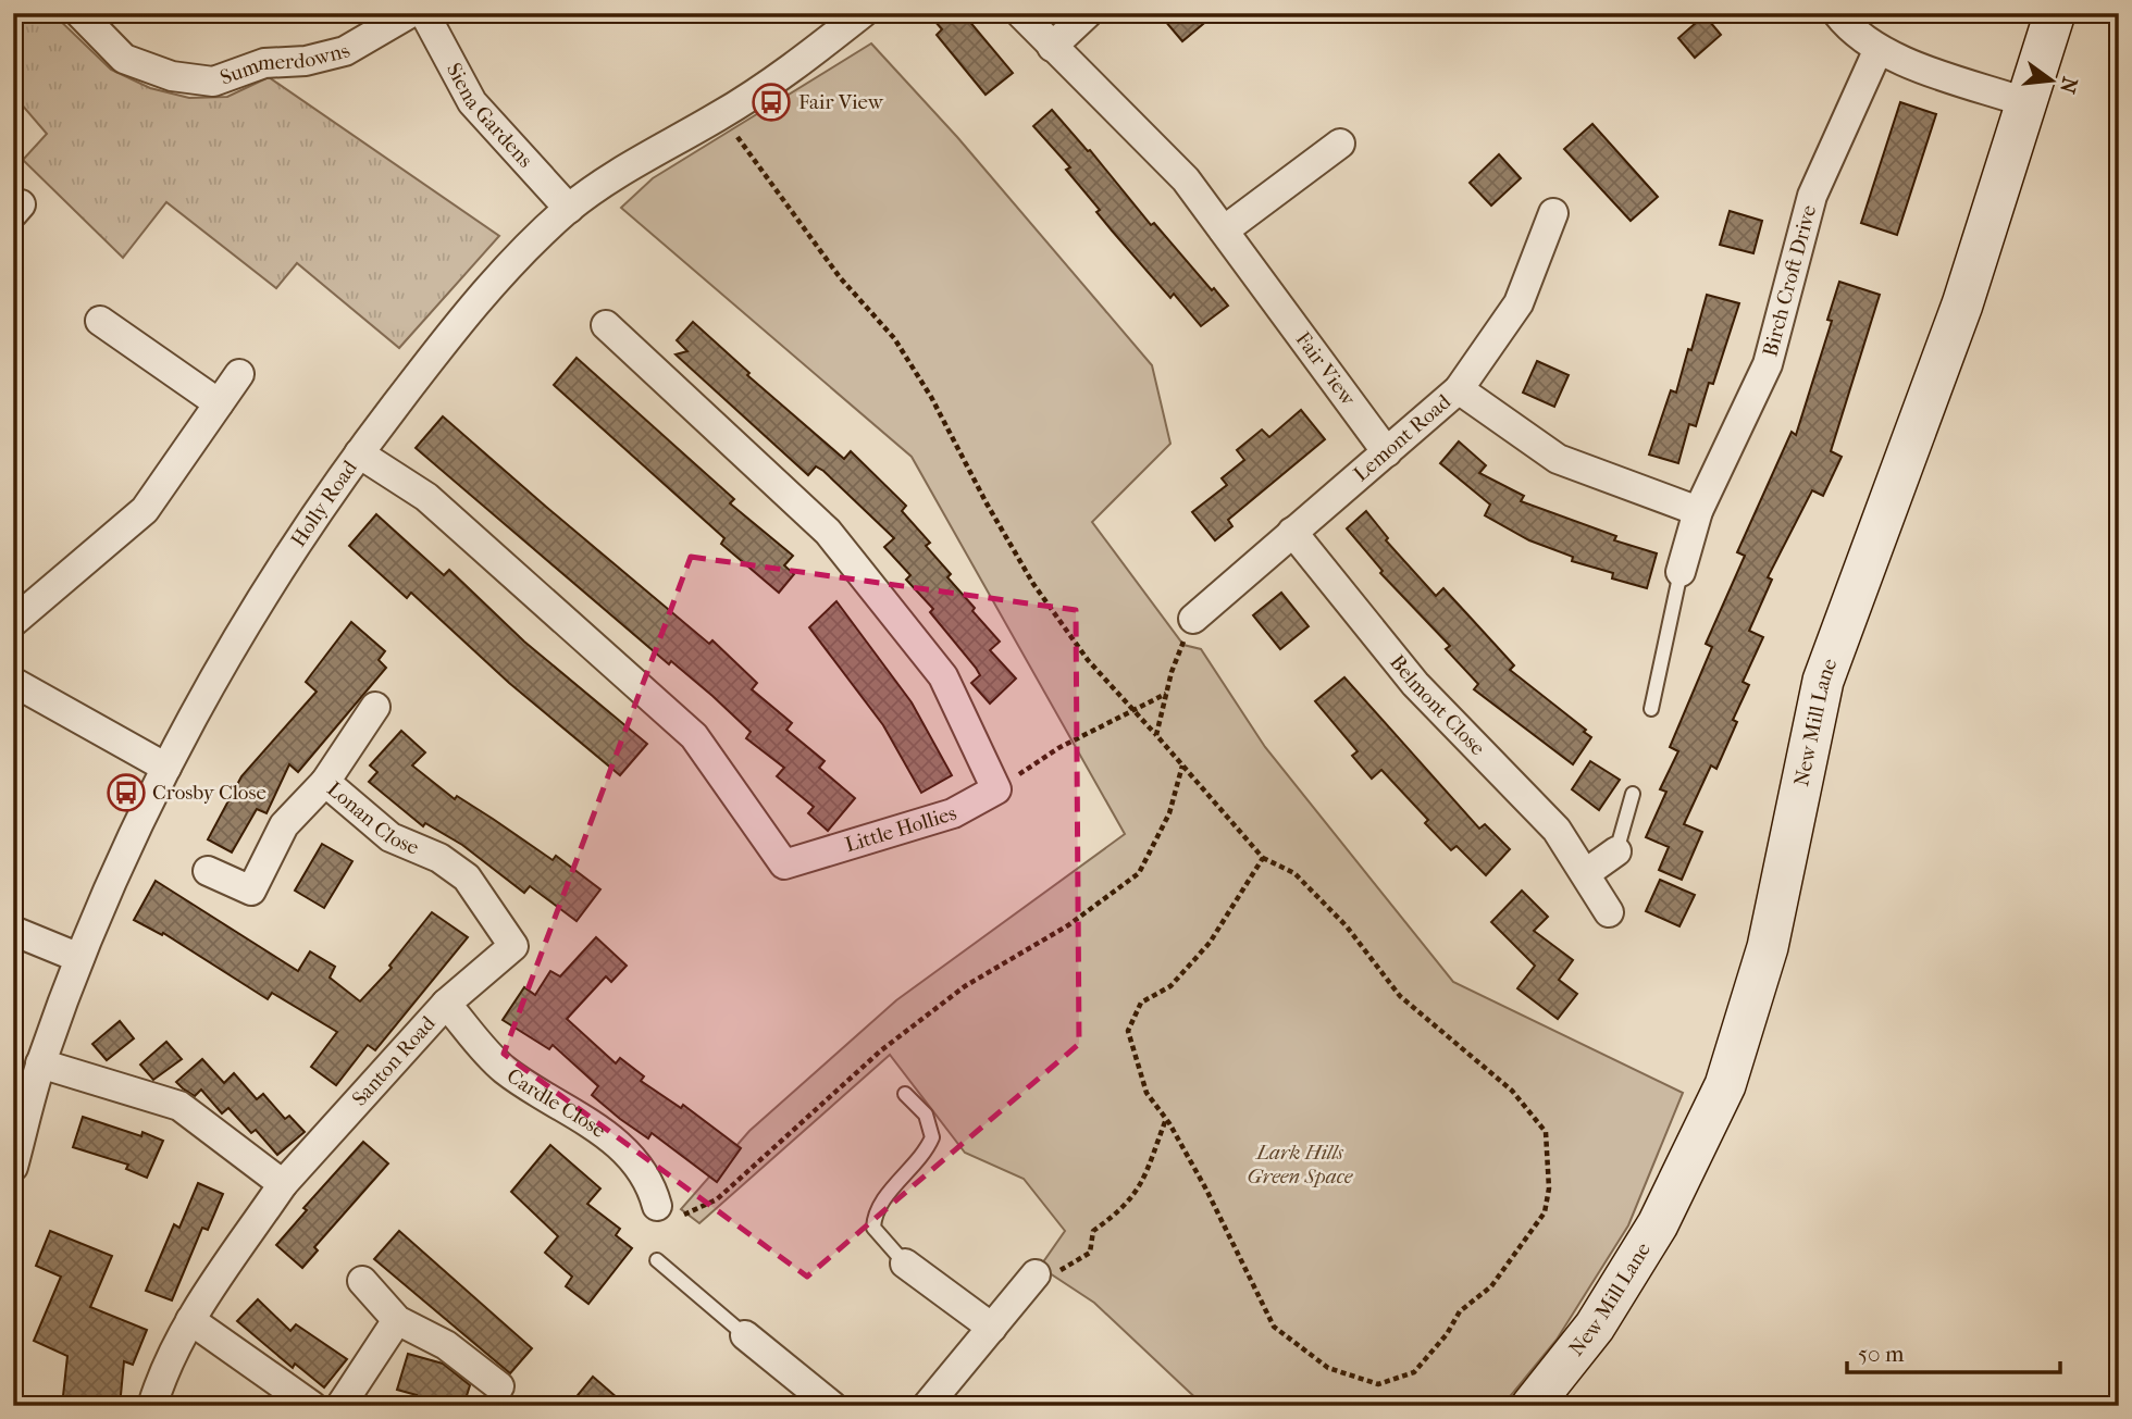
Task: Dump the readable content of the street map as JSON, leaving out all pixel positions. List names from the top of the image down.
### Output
{
  "streets": {
    "street": [
      "Summerdowns",
      "Siena Gardens",
      "Birch Croft Drive",
      "Fair View",
      "Lemont Road",
      "Holly Road",
      "Belmont Close",
      "New Mill Lane",
      "Lonan Close",
      "Little Hollies",
      "Santon Road",
      "Cardle Close"
    ]
  },
  "crossings": [
    ["Siena Gardens", "Holly Road"],
    ["Fair View", "Lemont Road"],
    ["Lemont Road", "Belmont Close"],
    ["Holly Road", "Little Hollies"],
    ["Lonan Close", "Santon Road"],
    ["Santon Road", "Cardle Close"]
  ],
  "parks": ["Lark Hills Green Space"],
  "places": {
    "bus stop": ["Fair View", "Crosby Close"]
  },
  "scale_bar": "50 m",
  "north": "right"
}
